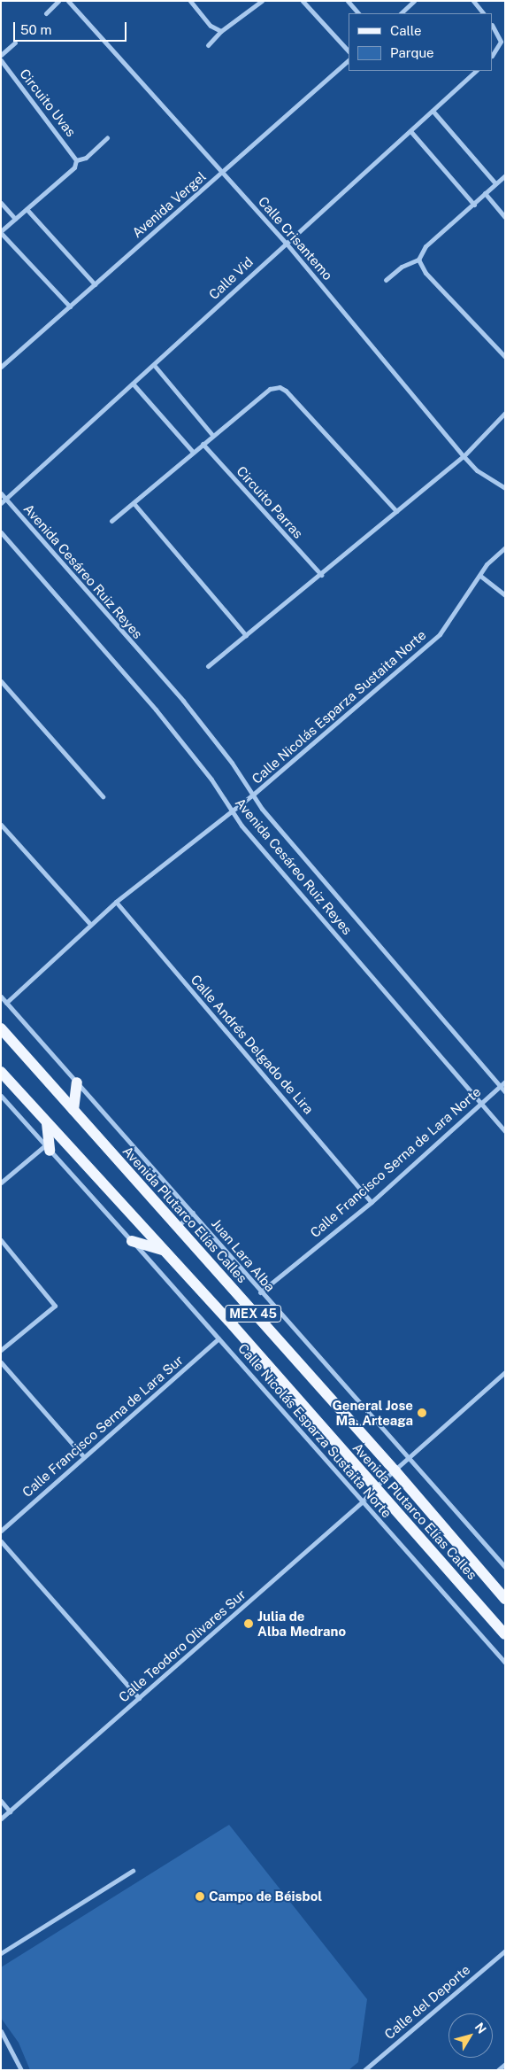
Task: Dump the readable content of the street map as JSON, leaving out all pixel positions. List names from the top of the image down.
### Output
{
  "streets": {
    "main road": ["Avenida Plutarco Elías Calles", "MEX 45"],
    "street": [
      "Circuito Uvas",
      "Avenida Vergel",
      "Calle Crisantemo",
      "Calle Vid",
      "Circuito Parras",
      "Avenida Cesáreo Ruiz Reyes",
      "Calle Nicolás Esparza Sustaita Norte",
      "Calle Andrés Delgado de Lira",
      "Calle Francisco Serna de Lara Norte",
      "Juan Lara Alba",
      "Calle Francisco Serna de Lara Sur",
      "Calle Teodoro Olivares Sur",
      "Calle del Deporte"
    ]
  },
  "crossings": [
    ["Avenida Vergel", "Calle Crisantemo"],
    ["Calle Crisantemo", "Calle Vid"],
    ["Calle Vid", "Avenida Cesáreo Ruiz Reyes"],
    ["Avenida Cesáreo Ruiz Reyes", "Calle Nicolás Esparza Sustaita Norte"],
    ["Avenida Cesáreo Ruiz Reyes", "Calle Francisco Serna de Lara Norte"],
    ["Calle Nicolás Esparza Sustaita Norte", "Calle Andrés Delgado de Lira"],
    ["Calle Nicolás Esparza Sustaita Norte", "Juan Lara Alba"],
    ["Calle Nicolás Esparza Sustaita Norte", "Calle Francisco Serna de Lara Sur"],
    ["Calle Nicolás Esparza Sustaita Norte", "Calle Teodoro Olivares Sur"],
    ["Calle Andrés Delgado de Lira", "Calle Francisco Serna de Lara Norte"],
    ["Calle Francisco Serna de Lara Norte", "Juan Lara Alba"],
    ["Avenida Plutarco Elías Calles", "Calle Teodoro Olivares Sur"],
    ["Juan Lara Alba", "Calle Teodoro Olivares Sur"]
  ],
  "places": ["General Jose Ma. Arteaga", "Julia de Alba Medrano", "Campo de Béisbol"],
  "legend": ["Calle", "Parque"],
  "scale_bar": "50 m",
  "north": "top right"
}
